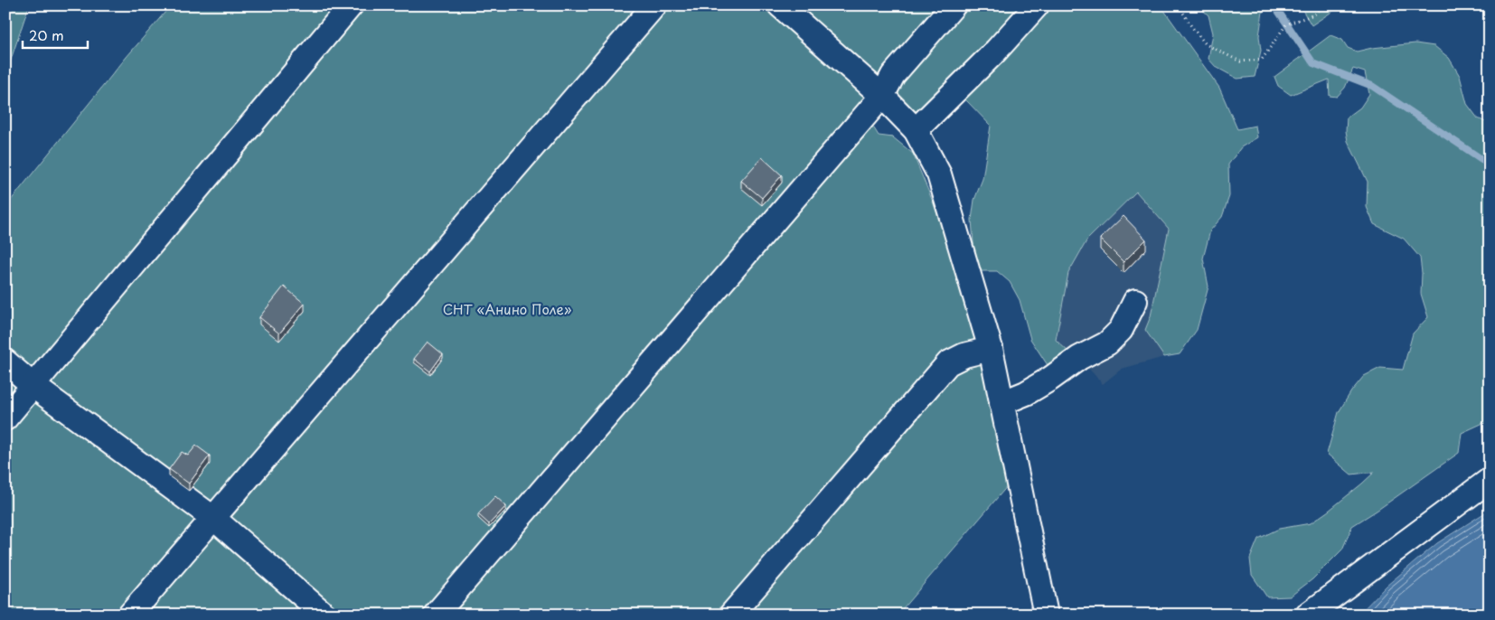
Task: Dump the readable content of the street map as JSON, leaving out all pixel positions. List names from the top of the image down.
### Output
{
  "parks": ["СНТ «Анино Поле»"],
  "scale_bar": "20 m"
}
